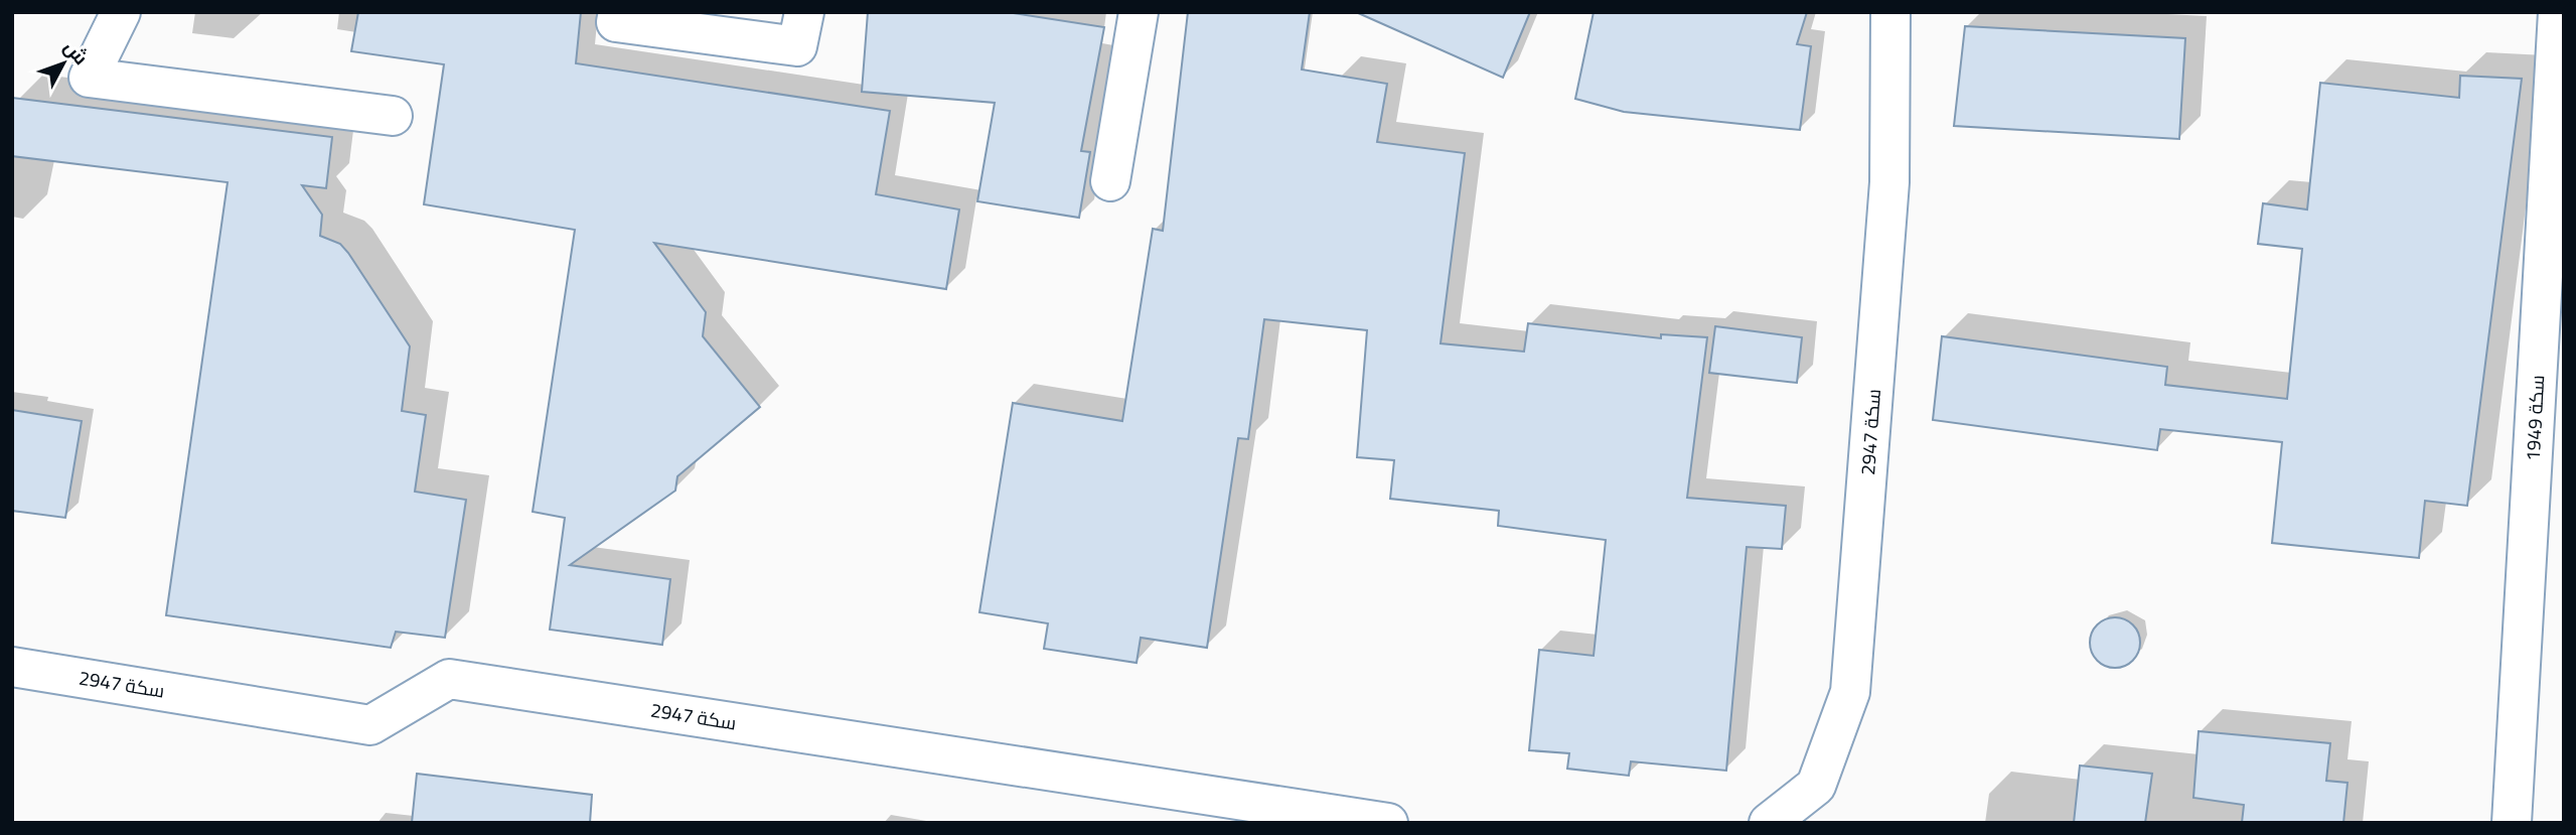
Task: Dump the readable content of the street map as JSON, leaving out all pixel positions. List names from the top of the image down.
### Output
{
  "streets": {
    "street": ["سكة 1949", "سكة 2947"]
  },
  "north": "top right"
}
